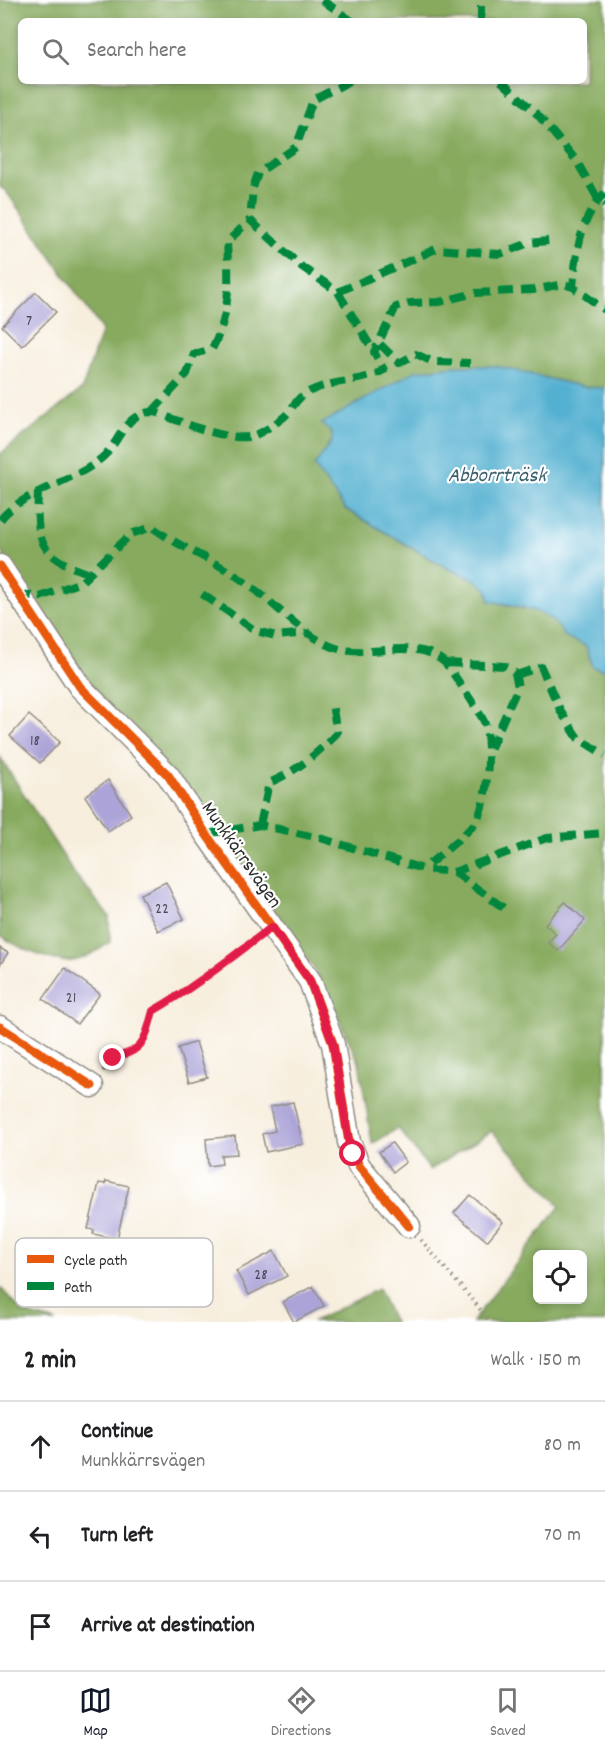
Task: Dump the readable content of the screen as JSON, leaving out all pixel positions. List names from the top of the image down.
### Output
{
  "streets": {
    "street": ["Munkkärrsvägen"]
  },
  "water": ["Abborrträsk"],
  "house_numbers": [
    "7",
    "18",
    "22",
    "21",
    "28"
  ],
  "legend": ["Cycle path", "Path"],
  "page": {
    "search": "Search here",
    "heading": ["2 min", "Walk · 150 m"],
    "list": [
      ["Continue", "Munkkärrsvägen", "80 m"],
      ["Turn left", "70 m"],
      "Arrive at destination"
    ],
    "nav": ["Map", "Directions", "Saved"]
  }
}
